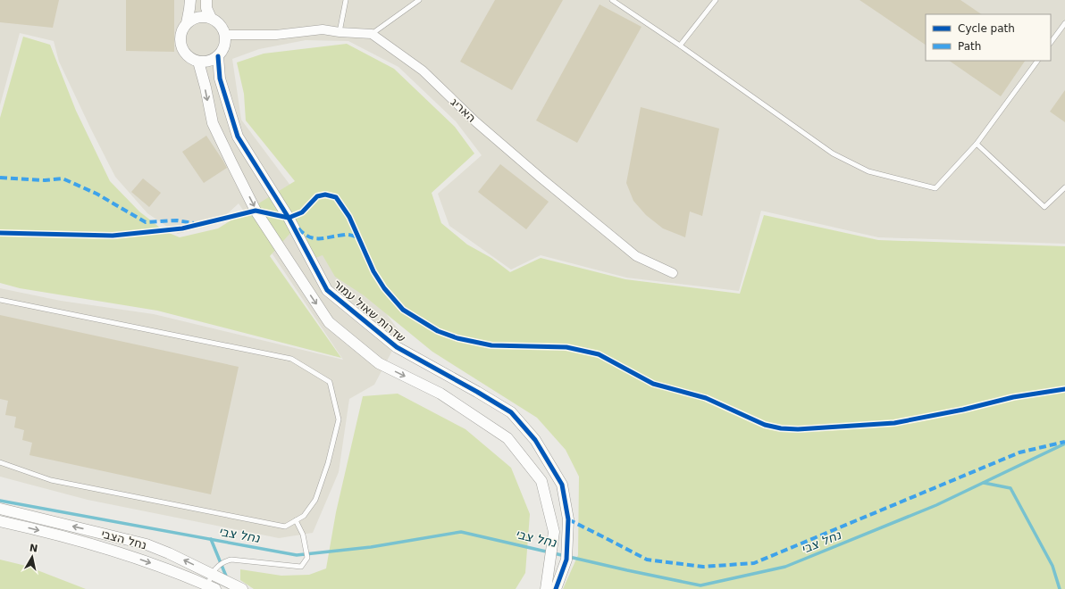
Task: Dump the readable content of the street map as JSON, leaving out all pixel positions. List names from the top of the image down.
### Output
{
  "streets": {
    "street": ["האריג", "שדרות שאול עמור", "נחל הצבי"]
  },
  "water": ["נחל צבי"],
  "legend": ["Cycle path", "Path"],
  "north": "top"
}
